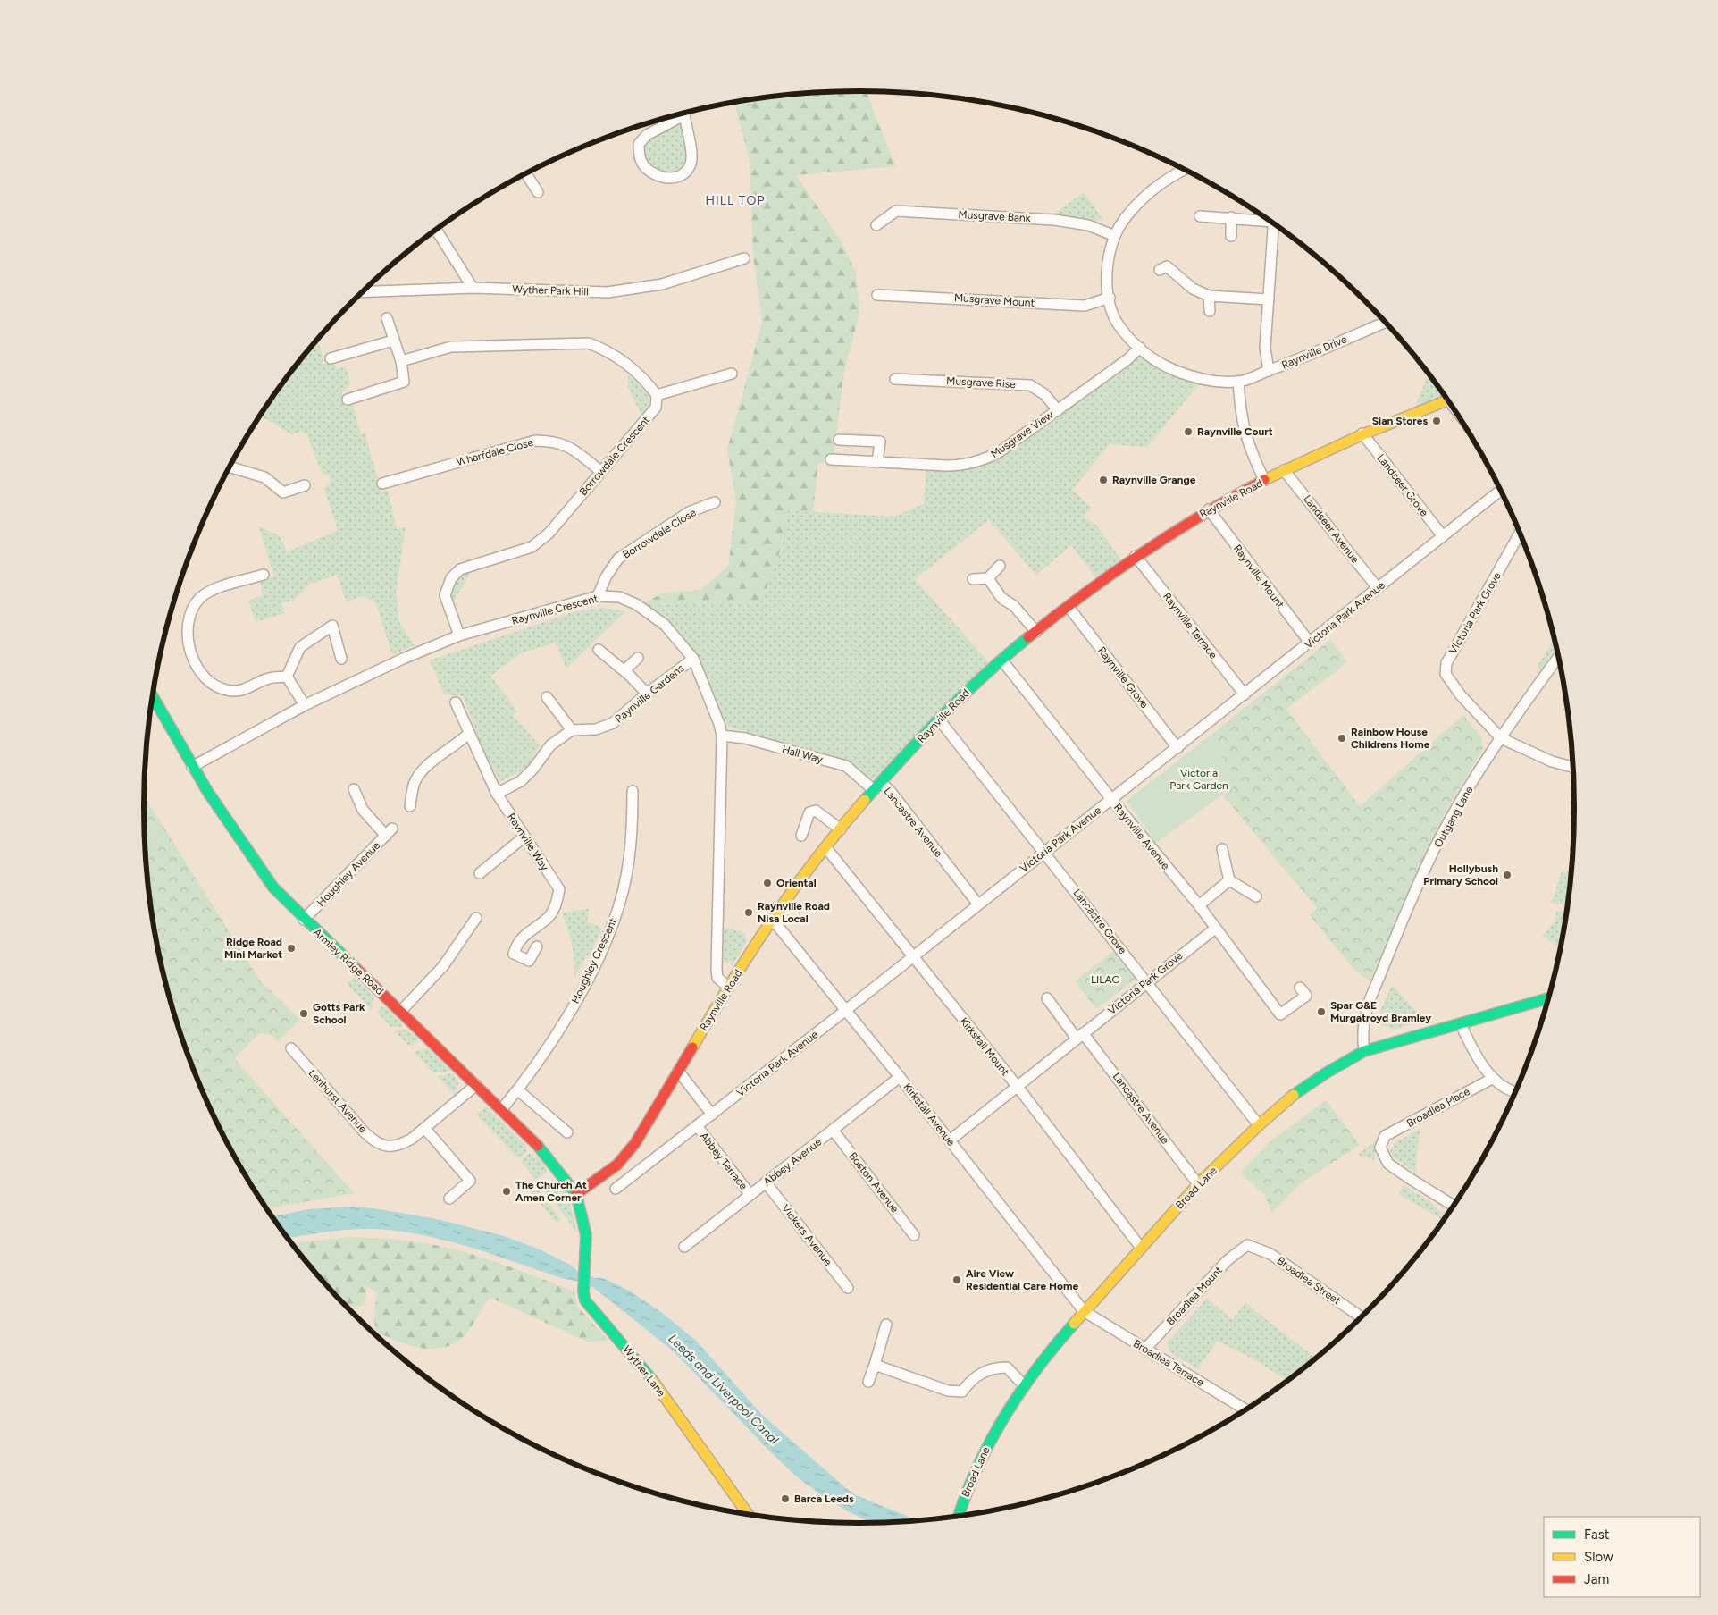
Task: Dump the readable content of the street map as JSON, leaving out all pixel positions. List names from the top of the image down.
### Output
{
  "streets": {
    "street": [
      "Musgrave Bank",
      "Wyther Park Hill",
      "Musgrave Mount",
      "Raynville Drive",
      "Musgrave Rise",
      "Musgrave View",
      "Wharfdale Close",
      "Borrowdale Crescent",
      "Landseer Grove",
      "Raynville Road",
      "Landseer Avenue",
      "Borrowdale Close",
      "Raynville Mount",
      "Raynville Crescent",
      "Victoria Park Grove",
      "Victoria Park Avenue",
      "Raynville Terrace",
      "Raynville Grove",
      "Raynville Gardens",
      "Hall Way",
      "Outgang Lane",
      "Lancastre Avenue",
      "Raynville Avenue",
      "Raynville Way",
      "Houghley Avenue",
      "Lancastre Grove",
      "Houghley Crescent",
      "Armley Ridge Road",
      "Kirkstall Mount",
      "Lenhurst Avenue",
      "Broadlea Place",
      "Kirkstall Avenue",
      "Abbey Terrace",
      "Abbey Avenue",
      "Boston Avenue",
      "Broad Lane",
      "Vickers Avenue",
      "Broadlea Street",
      "Broadlea Mount",
      "Broadlea Terrace",
      "Wyther Lane"
    ]
  },
  "crossings": [
    ["Musgrave Rise", "Musgrave View"],
    ["Wharfdale Close", "Borrowdale Crescent"],
    ["Borrowdale Crescent", "Raynville Crescent"],
    ["Landseer Grove", "Raynville Road"],
    ["Landseer Grove", "Victoria Park Avenue"],
    ["Raynville Road", "Landseer Avenue"],
    ["Raynville Road", "Raynville Mount"],
    ["Raynville Road", "Raynville Crescent"],
    ["Raynville Road", "Raynville Terrace"],
    ["Raynville Road", "Raynville Grove"],
    ["Raynville Road", "Hall Way"],
    ["Raynville Road", "Lancastre Avenue"],
    ["Raynville Road", "Raynville Avenue"],
    ["Raynville Road", "Lancastre Grove"],
    ["Raynville Road", "Armley Ridge Road"],
    ["Raynville Road", "Kirkstall Mount"],
    ["Raynville Road", "Kirkstall Avenue"],
    ["Landseer Avenue", "Victoria Park Avenue"],
    ["Borrowdale Close", "Raynville Crescent"],
    ["Raynville Mount", "Victoria Park Avenue"],
    ["Raynville Crescent", "Raynville Gardens"],
    ["Raynville Crescent", "Hall Way"],
    ["Raynville Crescent", "Armley Ridge Road"],
    ["Victoria Park Grove", "Outgang Lane"],
    ["Victoria Park Grove", "Lancastre Avenue"],
    ["Victoria Park Grove", "Raynville Avenue"],
    ["Victoria Park Grove", "Lancastre Grove"],
    ["Victoria Park Grove", "Kirkstall Mount"],
    ["Victoria Park Grove", "Kirkstall Avenue"],
    ["Victoria Park Avenue", "Raynville Terrace"],
    ["Victoria Park Avenue", "Raynville Grove"],
    ["Victoria Park Avenue", "Lancastre Avenue"],
    ["Victoria Park Avenue", "Raynville Avenue"],
    ["Victoria Park Avenue", "Lancastre Grove"],
    ["Victoria Park Avenue", "Kirkstall Mount"],
    ["Victoria Park Avenue", "Kirkstall Avenue"],
    ["Victoria Park Avenue", "Abbey Terrace"],
    ["Hall Way", "Lancastre Avenue"],
    ["Outgang Lane", "Broad Lane"],
    ["Lancastre Avenue", "Broad Lane"],
    ["Houghley Avenue", "Armley Ridge Road"],
    ["Lancastre Grove", "Broad Lane"],
    ["Houghley Crescent", "Armley Ridge Road"],
    ["Armley Ridge Road", "Lenhurst Avenue"],
    ["Armley Ridge Road", "Wyther Lane"],
    ["Kirkstall Mount", "Broad Lane"],
    ["Kirkstall Avenue", "Abbey Avenue"],
    ["Kirkstall Avenue", "Broad Lane"],
    ["Kirkstall Avenue", "Broadlea Terrace"],
    ["Abbey Terrace", "Abbey Avenue"],
    ["Abbey Avenue", "Boston Avenue"],
    ["Abbey Avenue", "Vickers Avenue"],
    ["Broad Lane", "Broadlea Terrace"],
    ["Broadlea Street", "Broadlea Mount"],
    ["Broadlea Mount", "Broadlea Terrace"]
  ],
  "districts": ["HILL TOP"],
  "water": ["Leeds and Liverpool Canal"],
  "parks": ["Victoria Park Garden", "LILAC"],
  "places": [
    "Sian Stores",
    "Raynville Court",
    "Raynville Grange",
    "Rainbow House Childrens Home",
    "Hollybush Primary School",
    "Oriental",
    "Raynville Road Nisa Local",
    "Ridge Road Mini Market",
    "Spar G&E Murgatroyd Bramley",
    "Gotts Park School",
    "The Church At Amen Corner",
    "Aire View Residential Care Home",
    "Barca Leeds"
  ],
  "legend": ["Fast", "Slow", "Jam"]
}
